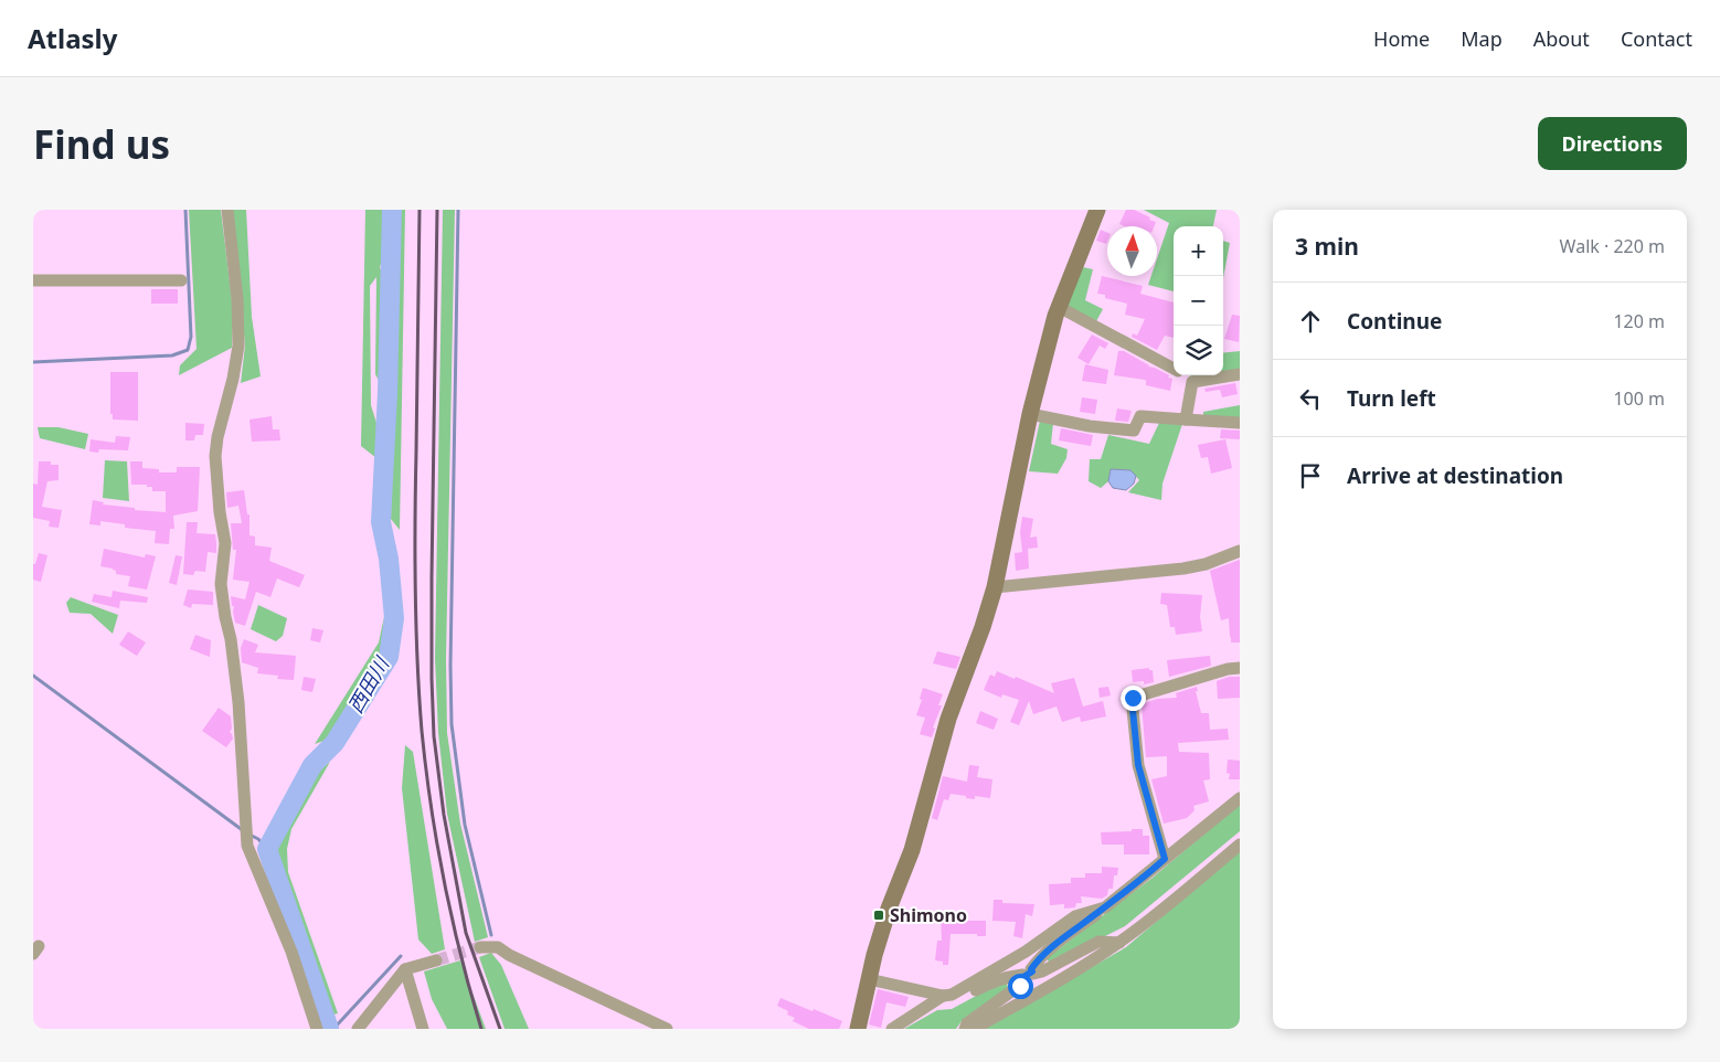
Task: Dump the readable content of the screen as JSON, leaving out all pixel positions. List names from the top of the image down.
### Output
{
  "water": ["西田川"],
  "places": {
    "transit": ["Shimono"]
  },
  "north": "top",
  "page": {
    "header": "Atlasly",
    "nav": [
      "Home",
      "Map",
      "About",
      "Contact"
    ],
    "buttons": "Directions",
    "title": "Find us",
    "heading": ["3 min", "Walk · 220 m"],
    "map_buttons": ["+", "−"],
    "list": [
      ["Continue", "120 m"],
      ["Turn left", "100 m"],
      "Arrive at destination"
    ]
  }
}
